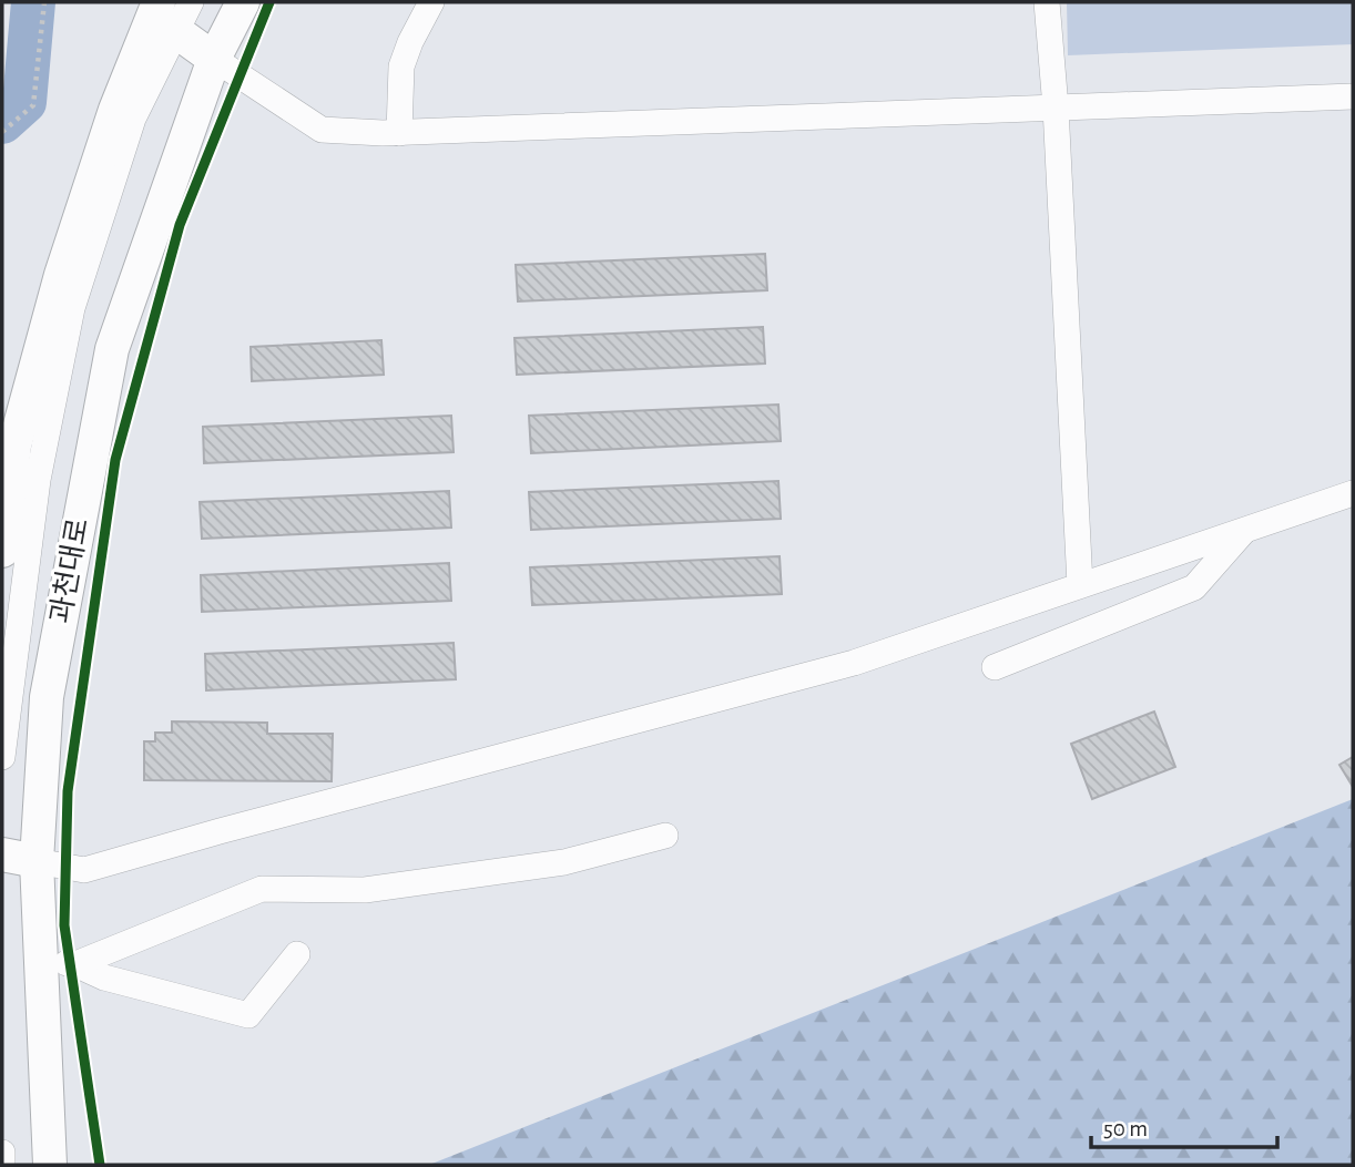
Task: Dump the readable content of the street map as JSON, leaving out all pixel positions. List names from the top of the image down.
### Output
{
  "streets": {
    "main road": ["과천대로"]
  },
  "scale_bar": "50 m"
}
